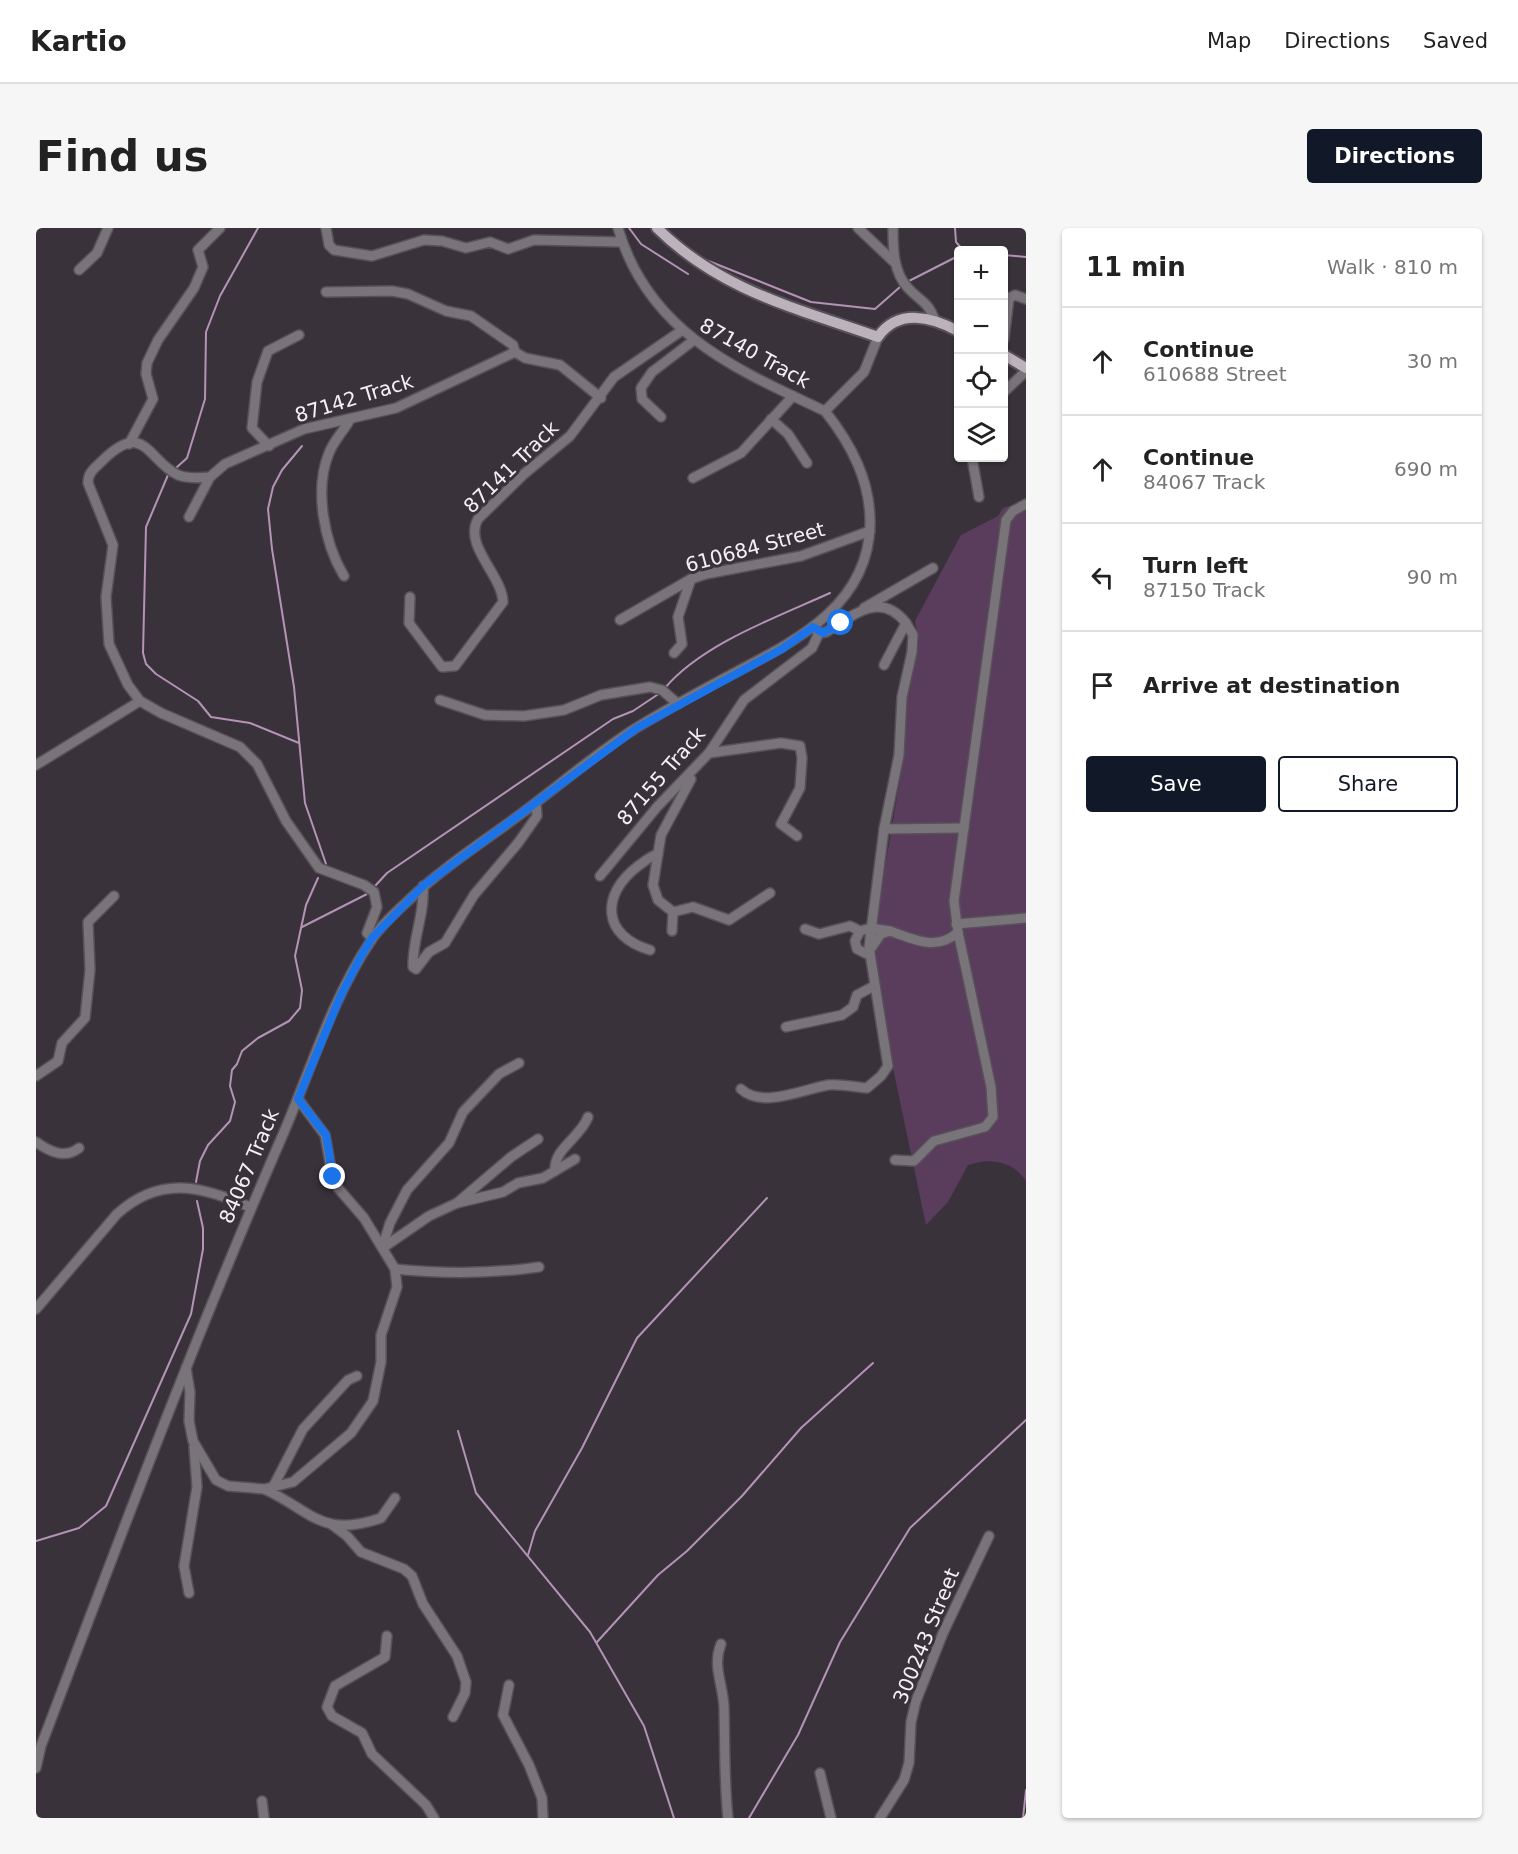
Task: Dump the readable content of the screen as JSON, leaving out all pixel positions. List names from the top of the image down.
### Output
{
  "streets": {
    "street": [
      "87140 Track",
      "87142 Track",
      "87141 Track",
      "610684 Street",
      "87155 Track",
      "84067 Track",
      "300243 Street"
    ]
  },
  "crossings": [
    ["87140 Track", "87141 Track"],
    ["87140 Track", "84067 Track"],
    ["610684 Street", "84067 Track"],
    ["87155 Track", "84067 Track"]
  ],
  "page": {
    "header": "Kartio",
    "nav": ["Map", "Directions", "Saved"],
    "buttons": [
      "Directions",
      ["Save", "Share"]
    ],
    "title": "Find us",
    "heading": ["11 min", "Walk · 810 m"],
    "map_buttons": ["+", "−"],
    "list": [
      ["Continue", "610688 Street", "30 m"],
      ["Continue", "84067 Track", "690 m"],
      ["Turn left", "87150 Track", "90 m"],
      "Arrive at destination"
    ]
  }
}
